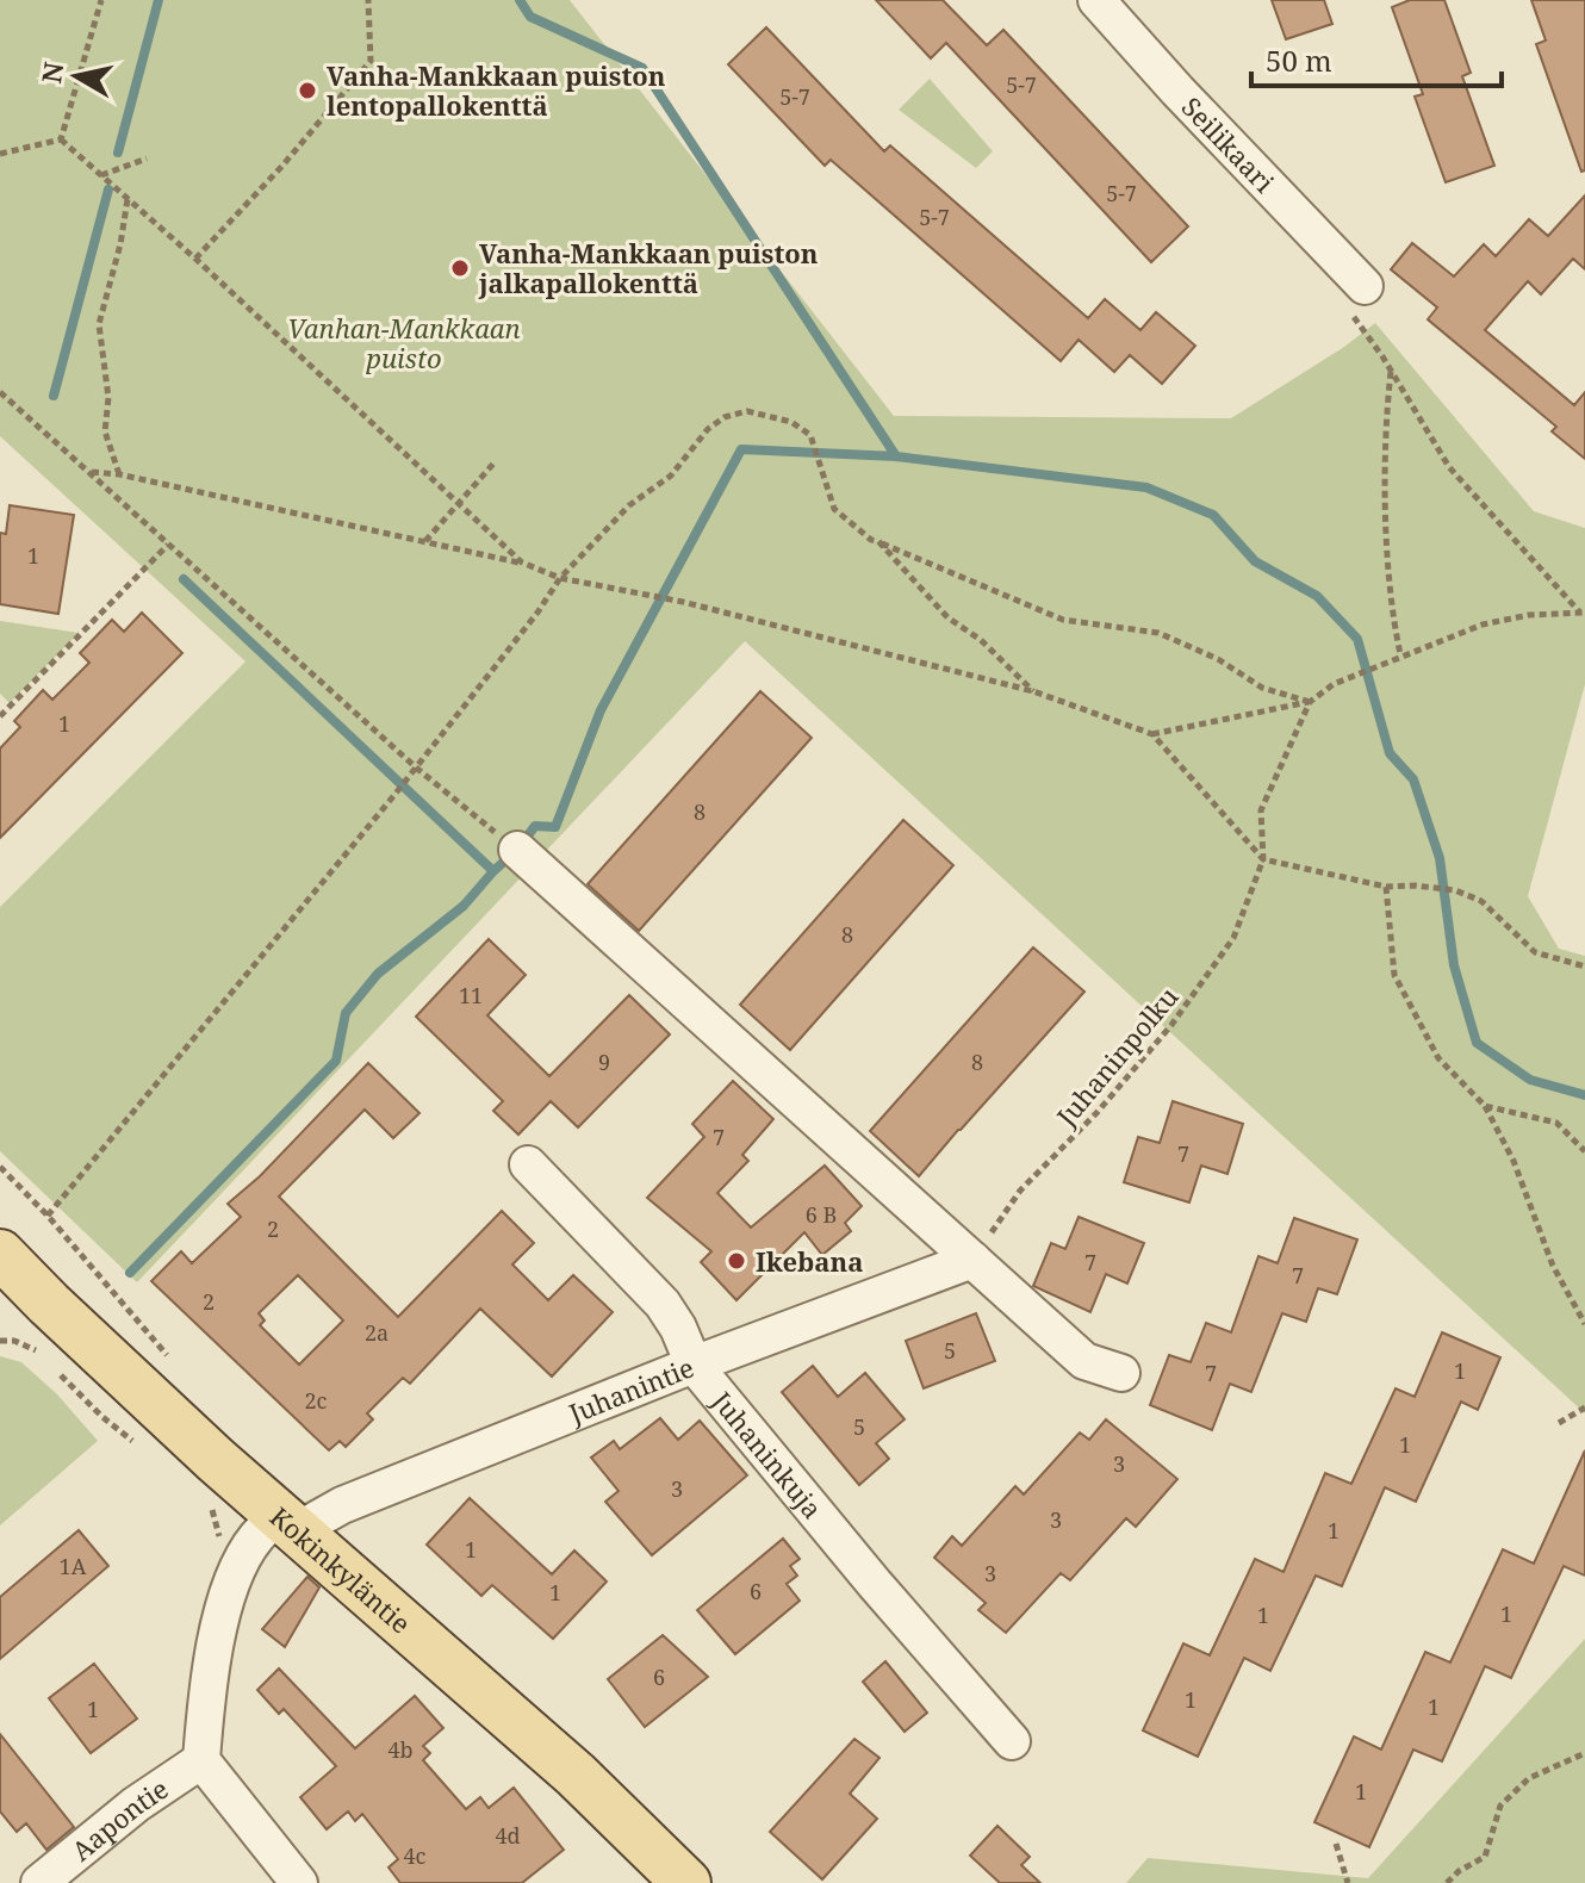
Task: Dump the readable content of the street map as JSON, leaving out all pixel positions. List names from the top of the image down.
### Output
{
  "streets": {
    "main road": ["Kokinkyläntie"],
    "street": [
      "Seilikaari",
      "Juhanintie",
      "Juhaninkuja",
      "Aapontie"
    ],
    "path": ["Juhaninpolku"]
  },
  "crossings": [
    ["Juhaninpolku", "Juhanintie"],
    ["Juhanintie", "Juhaninkuja"],
    ["Juhanintie", "Kokinkyläntie"]
  ],
  "parks": ["Vanhan-Mankkaan puisto"],
  "places": ["Vanha-Mankkaan puiston lentopallokenttä", "Vanha-Mankkaan puiston jalkapallokenttä", "Ikebana"],
  "house_numbers": [
    "5-7",
    "5-7",
    "5-7",
    "5-7",
    "1",
    "1",
    "8",
    "8",
    "11",
    "9",
    "8",
    "7",
    "7",
    "6 B",
    "2",
    "7",
    "7",
    "2",
    "2a",
    "5",
    "1",
    "7",
    "2c",
    "5",
    "1",
    "3",
    "3",
    "3",
    "1",
    "1",
    "1A",
    "3",
    "6",
    "1",
    "1",
    "1",
    "6",
    "1",
    "1",
    "1",
    "4b",
    "1",
    "4d",
    "4c"
  ],
  "scale_bar": "50 m",
  "north": "left"
}
